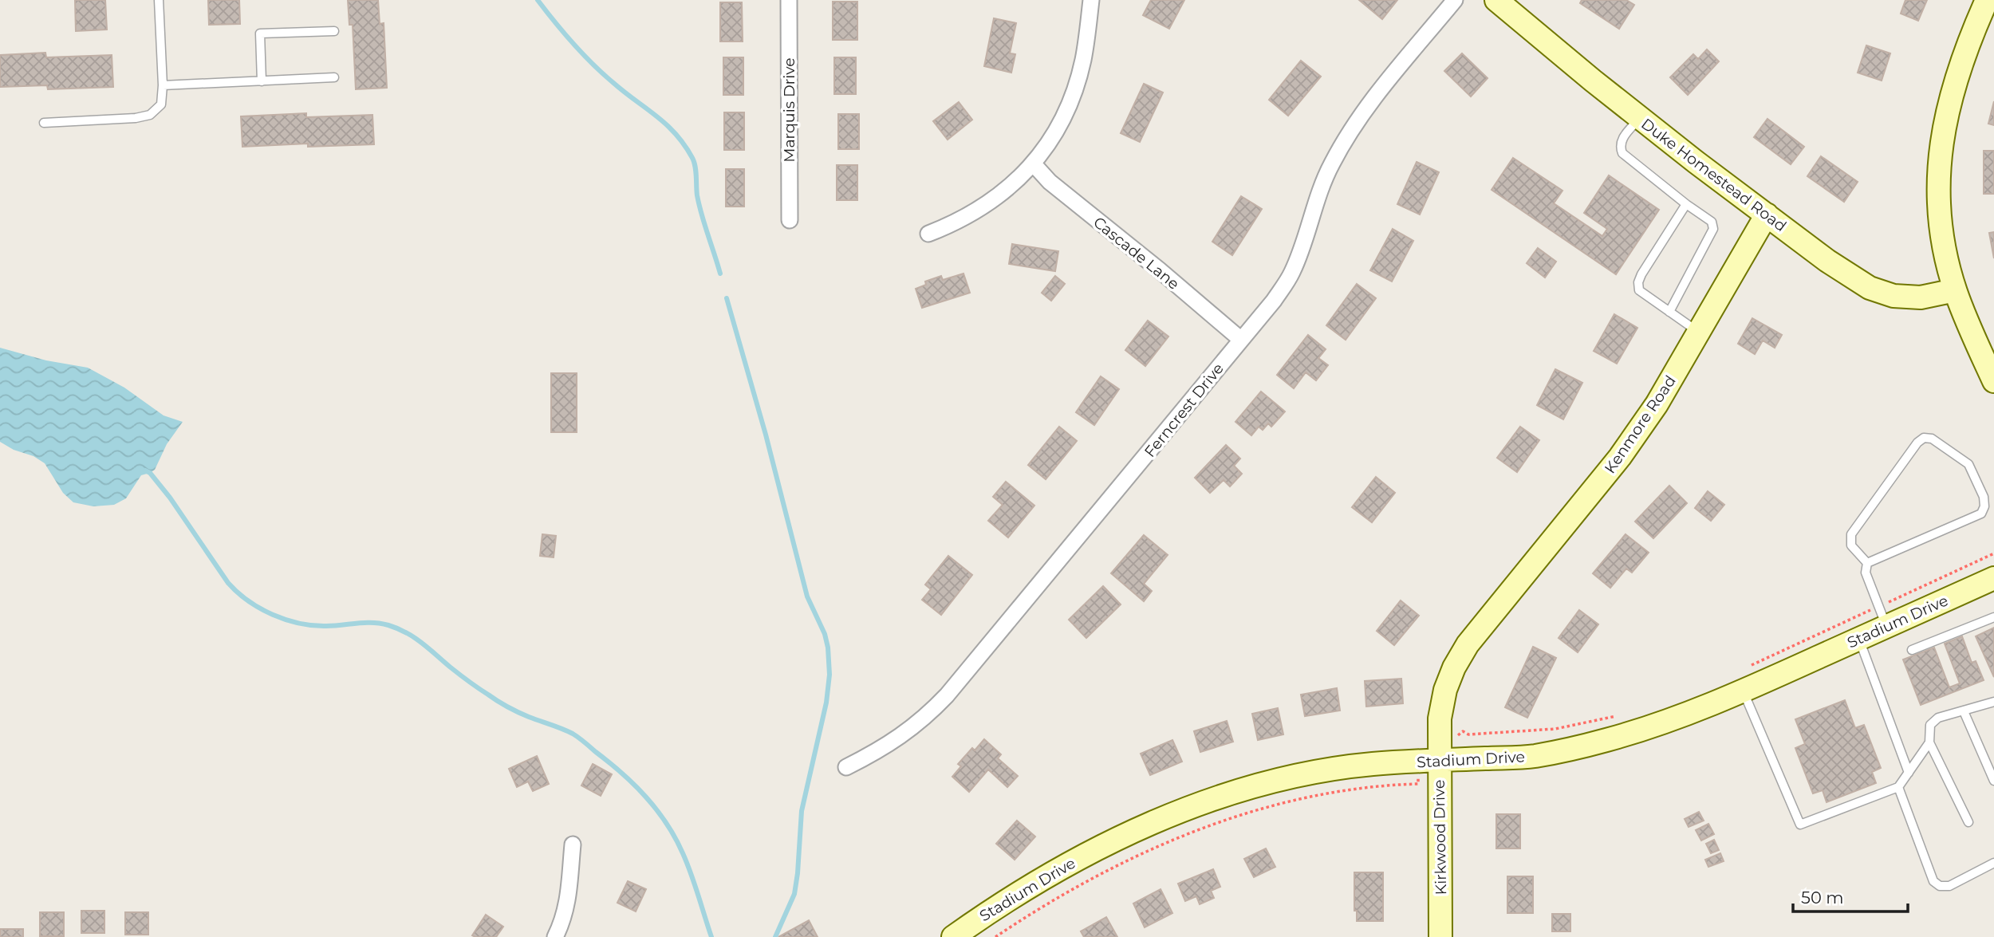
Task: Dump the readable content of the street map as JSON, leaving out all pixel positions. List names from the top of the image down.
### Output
{
  "streets": {
    "street": [
      "Marquis Drive",
      "Duke Homestead Road",
      "Cascade Lane",
      "Ferncrest Drive",
      "Kenmore Road",
      "Stadium Drive",
      "Kirkwood Drive"
    ]
  },
  "crossings": [
    ["Duke Homestead Road", "Kenmore Road"],
    ["Cascade Lane", "Ferncrest Drive"],
    ["Kenmore Road", "Kirkwood Drive"],
    ["Stadium Drive", "Kirkwood Drive"]
  ],
  "scale_bar": "50 m"
}
